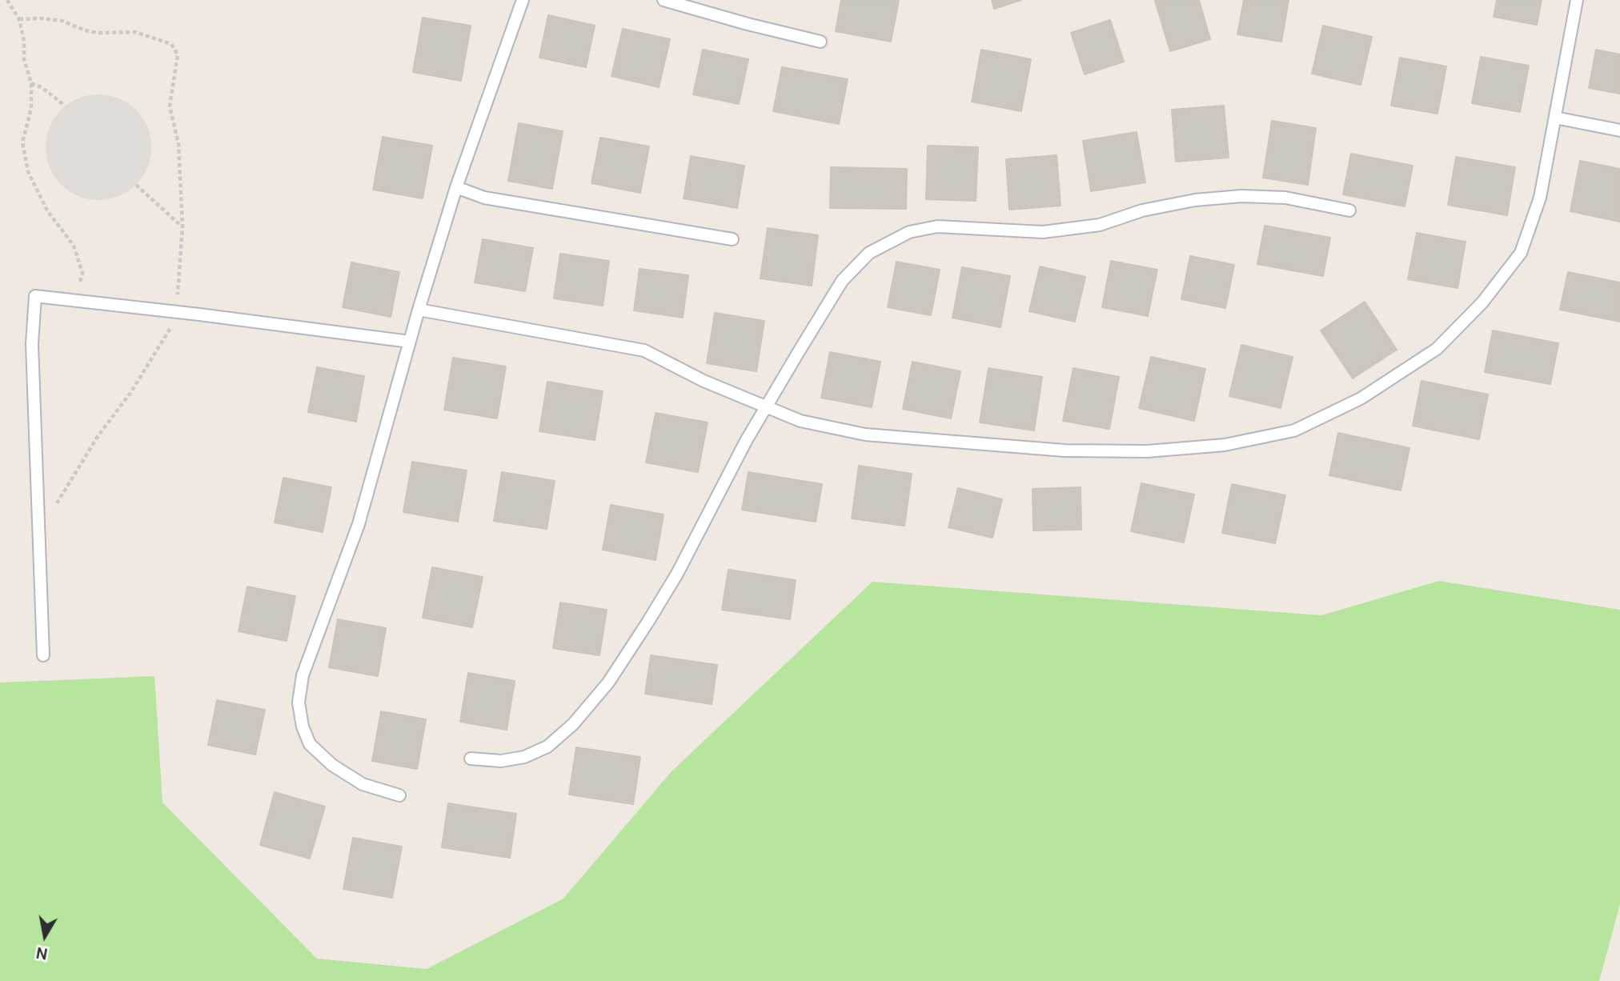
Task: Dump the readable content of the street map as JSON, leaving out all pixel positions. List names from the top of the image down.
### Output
{
  "north": "bottom"
}
